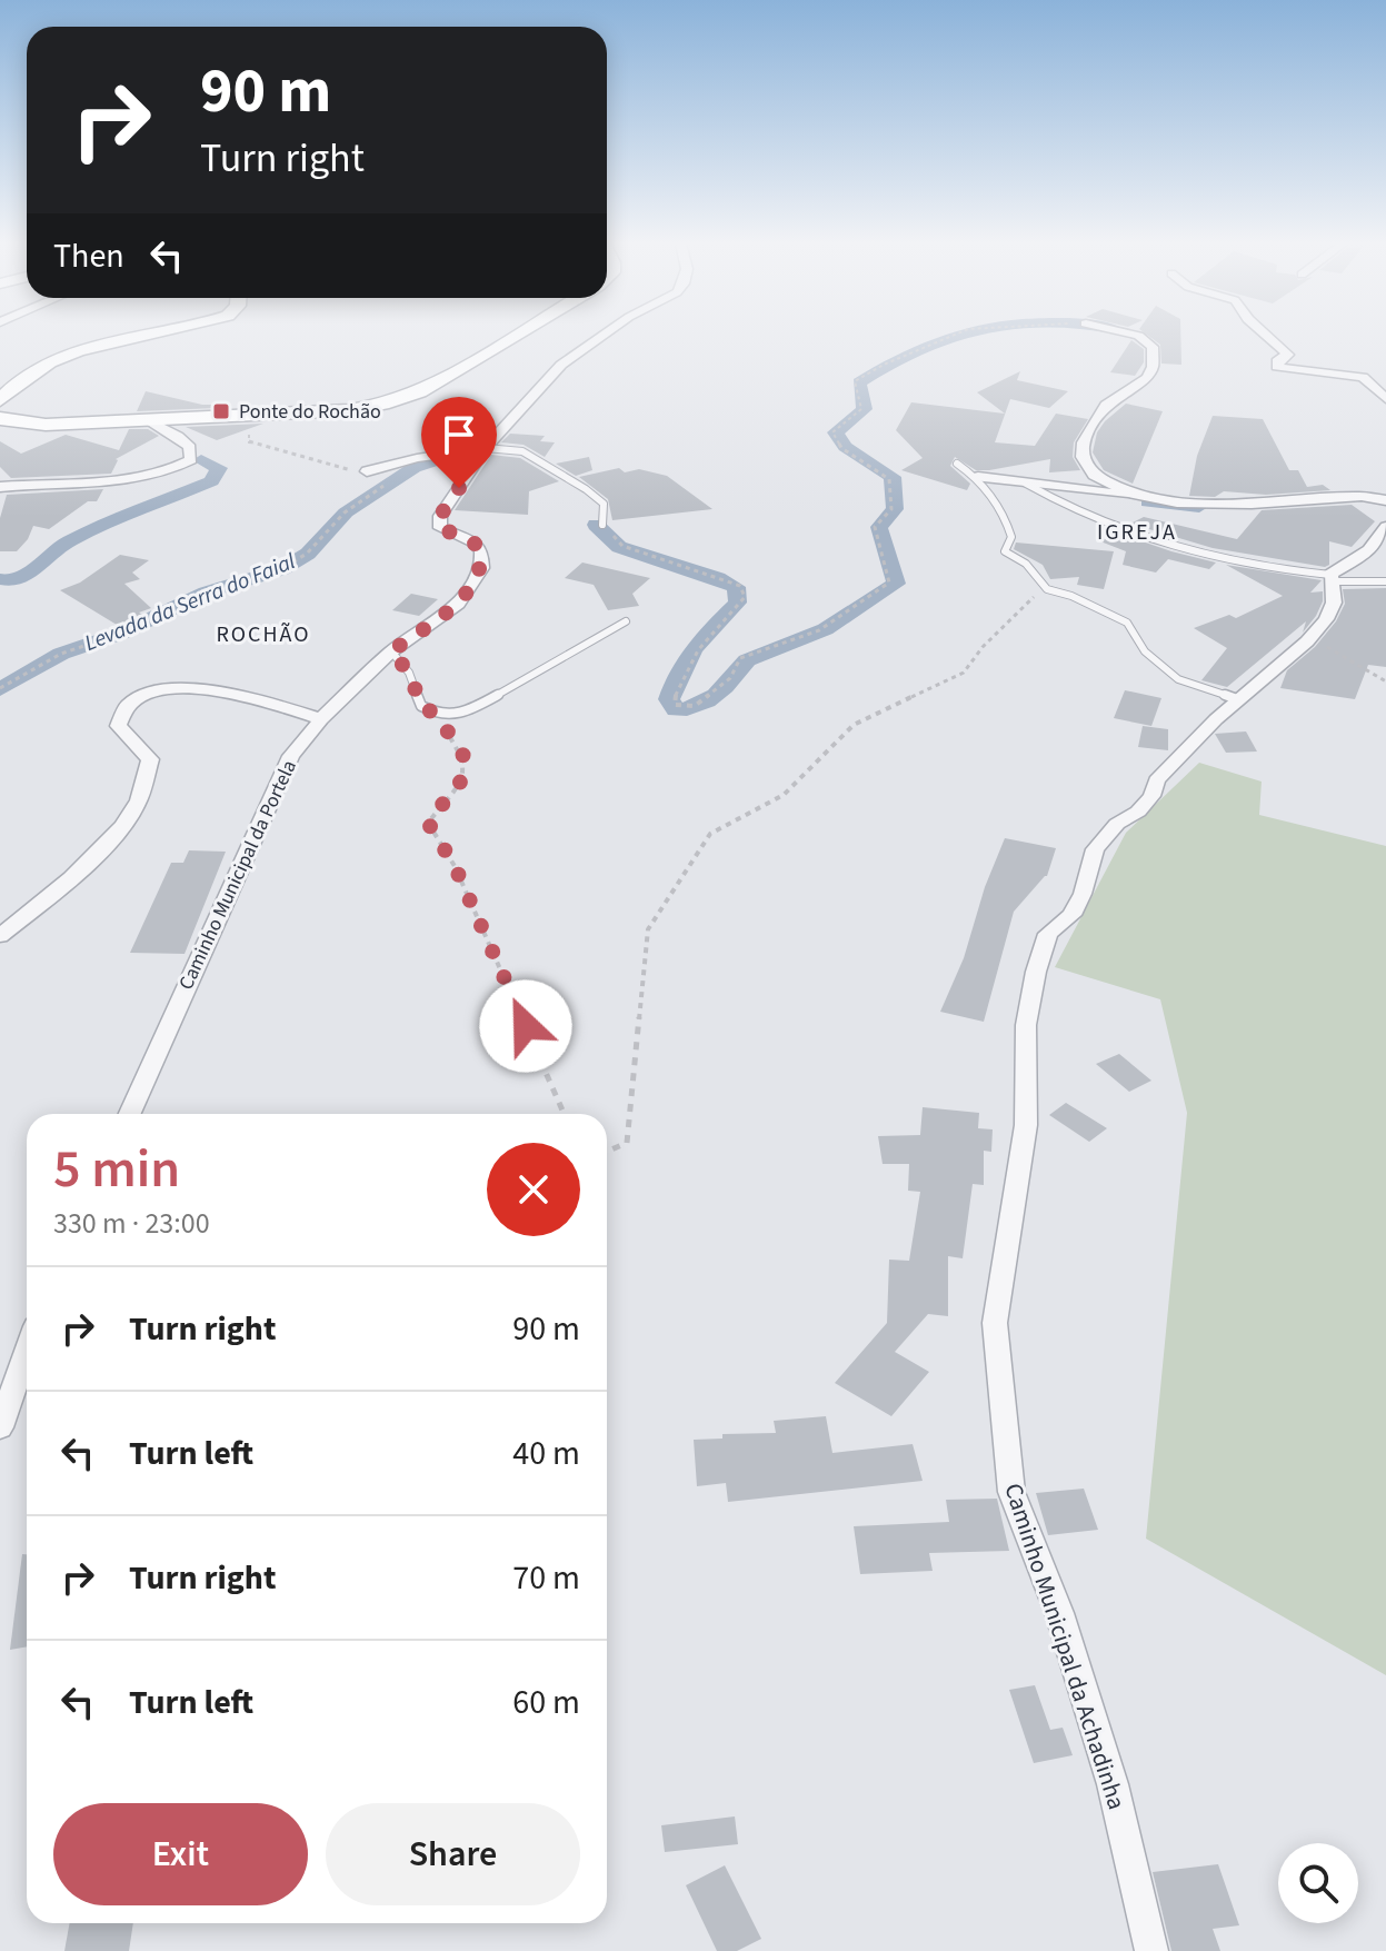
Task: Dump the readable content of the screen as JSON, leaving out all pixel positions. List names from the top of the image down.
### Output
{
  "streets": {
    "street": ["Caminho Municipal da Portela", "Caminho Municipal da Achadinha"]
  },
  "districts": ["IGREJA", "ROCHÃO"],
  "water": ["Levada da Serra do Faial"],
  "places": {
    "transit": ["Ponte do Rochão"]
  },
  "page": {
    "turn": ["90 m", "Turn right"],
    "then": "Then",
    "heading": ["5 min", "330 m · 23:00"],
    "list": [
      {
        "name": "Turn right",
        "value": "90 m"
      },
      {
        "name": "Turn left",
        "value": "40 m"
      },
      {
        "name": "Turn right",
        "value": "70 m"
      },
      {
        "name": "Turn left",
        "value": "60 m"
      }
    ],
    "buttons": ["Exit", "Share"]
  }
}
